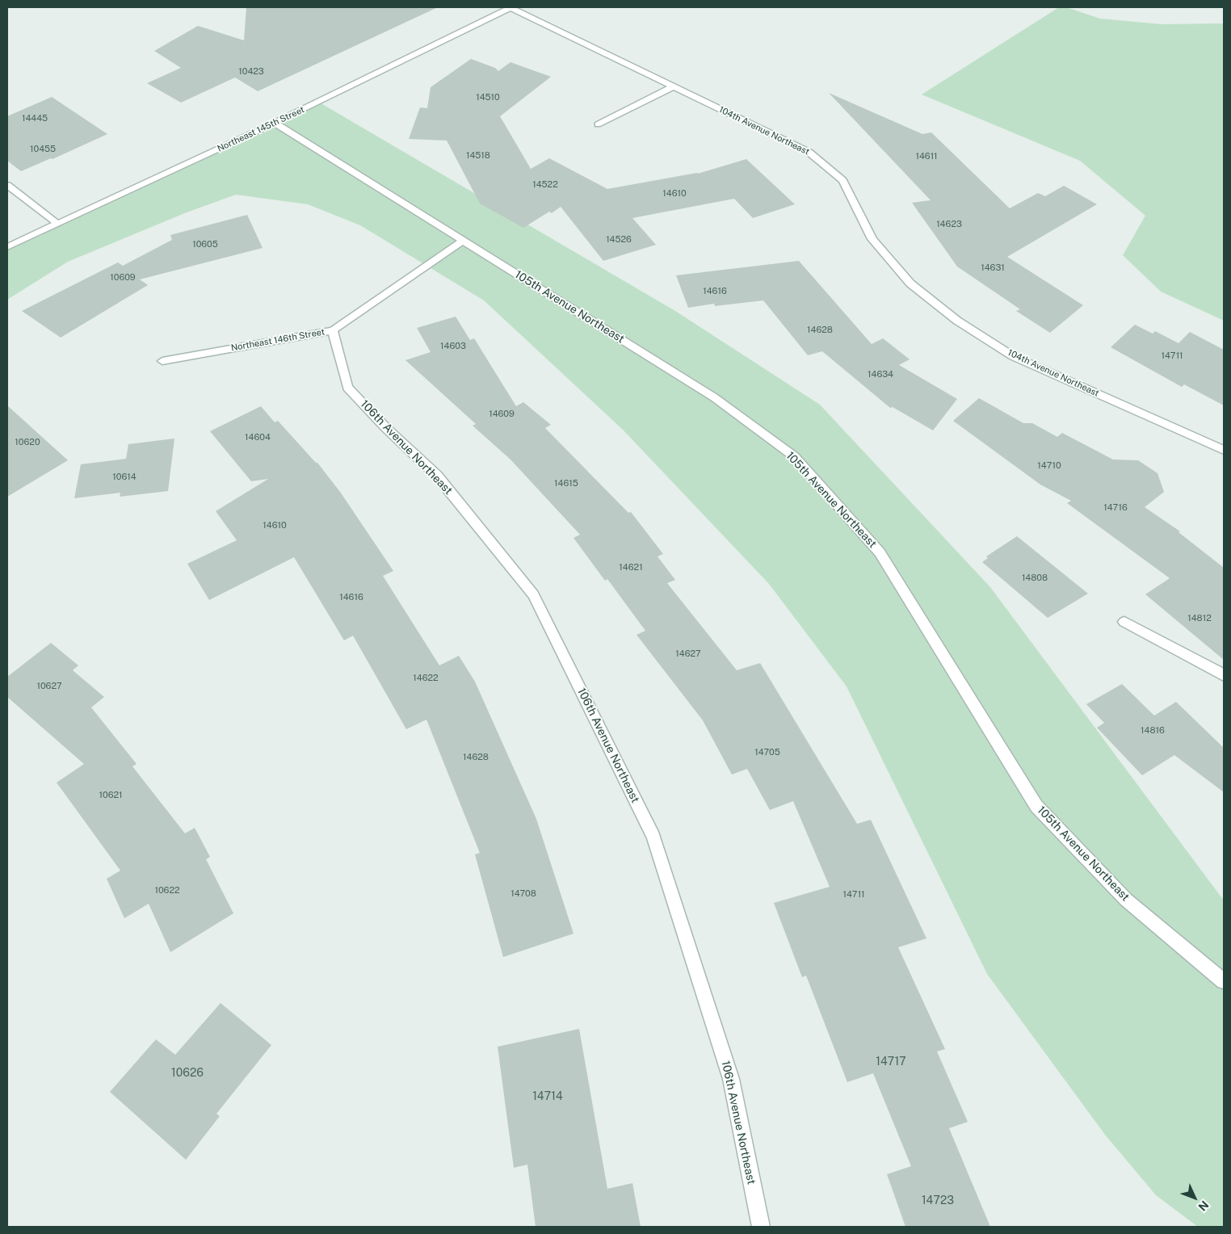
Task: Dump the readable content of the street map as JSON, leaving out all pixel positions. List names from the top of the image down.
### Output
{
  "streets": {
    "street": [
      "Northeast 145th Street",
      "104th Avenue Northeast",
      "105th Avenue Northeast",
      "Northeast 146th Street",
      "106th Avenue Northeast"
    ]
  },
  "crossings": [
    ["Northeast 145th Street", "104th Avenue Northeast"],
    ["Northeast 145th Street", "105th Avenue Northeast"],
    ["105th Avenue Northeast", "Northeast 146th Street"],
    ["Northeast 146th Street", "106th Avenue Northeast"]
  ],
  "house_numbers": [
    "10423",
    "14510",
    "14445",
    "10455",
    "14518",
    "14611",
    "14522",
    "14610",
    "14623",
    "14526",
    "10605",
    "14631",
    "10609",
    "14616",
    "14628",
    "14603",
    "14711",
    "14634",
    "14609",
    "14604",
    "10620",
    "14710",
    "10614",
    "14615",
    "14716",
    "14610",
    "14621",
    "14808",
    "14616",
    "14812",
    "14627",
    "14622",
    "10627",
    "14816",
    "14705",
    "14628",
    "10621",
    "10622",
    "14708",
    "14711",
    "14717",
    "10626",
    "14714",
    "14723"
  ],
  "north": "bottom right"
}
